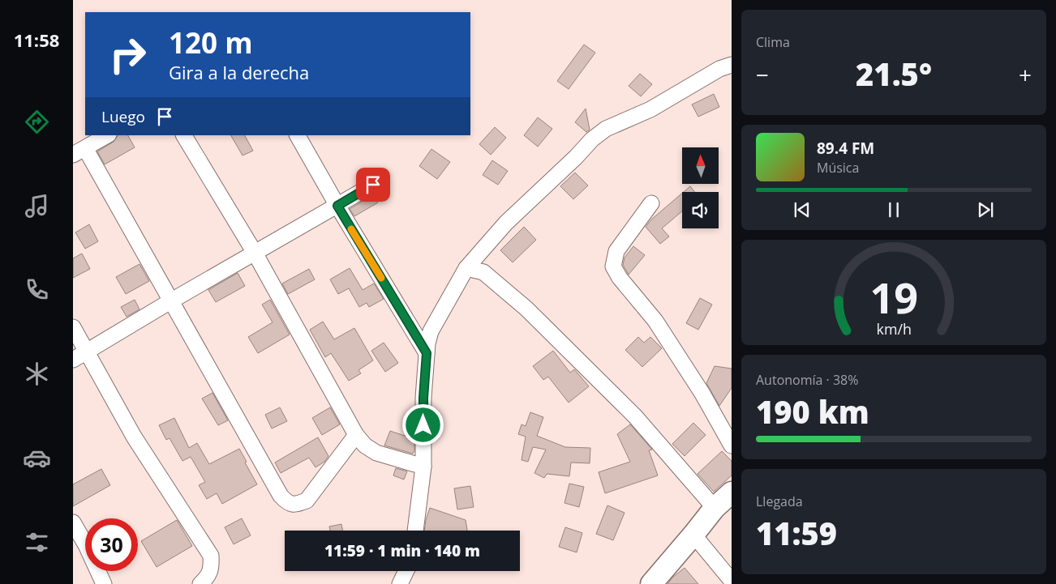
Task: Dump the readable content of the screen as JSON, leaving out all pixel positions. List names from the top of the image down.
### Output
{
  "north": "top",
  "page": {
    "tabs": "11:58",
    "tile": [
      "Clima",
      ["Autonomía · 38%", "190 km"],
      ["Llegada", "11:59"]
    ],
    "turn": ["120 m", "Gira a la derecha"],
    "heat": ["−", "21.5°", "+"],
    "then": "Luego",
    "song": ["89.4 FM", "Música"],
    "limit": "30",
    "trip": "11:59 · 1 min · 140 m",
    "gauge": ["19", "km/h"]
  }
}
